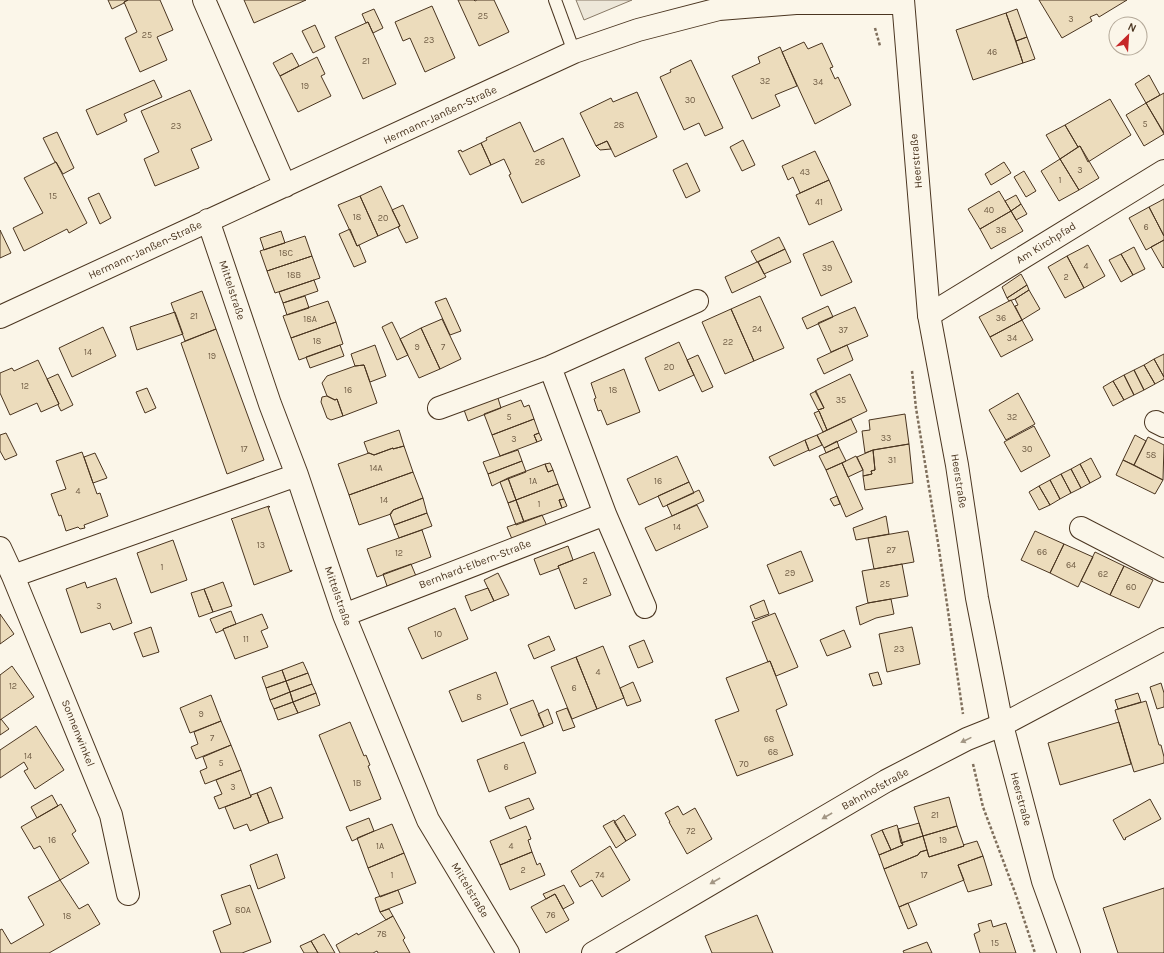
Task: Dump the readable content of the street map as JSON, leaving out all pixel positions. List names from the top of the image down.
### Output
{
  "streets": {
    "street": [
      "Hermann-Janßen-Straße",
      "Heerstraße",
      "Am Kirchpfad",
      "Mittelstraße",
      "Bernhard-Elbern-Straße",
      "Sonnenwinkel",
      "Bahnhofstraße"
    ]
  },
  "crossings": [
    ["Hermann-Janßen-Straße", "Heerstraße"],
    ["Hermann-Janßen-Straße", "Mittelstraße"],
    ["Heerstraße", "Am Kirchpfad"],
    ["Heerstraße", "Bahnhofstraße"],
    ["Mittelstraße", "Bernhard-Elbern-Straße"]
  ],
  "one_way": ["Bahnhofstraße"],
  "house_numbers": [
    "25",
    "3",
    "25",
    "23",
    "46",
    "21",
    "32",
    "34",
    "19",
    "30",
    "5",
    "28",
    "23",
    "26",
    "3",
    "43",
    "1",
    "15",
    "41",
    "40",
    "18",
    "20",
    "6",
    "38",
    "18C",
    "4",
    "39",
    "18B",
    "2",
    "21",
    "36",
    "18A",
    "24",
    "37",
    "34",
    "18",
    "22",
    "9",
    "7",
    "14",
    "19",
    "20",
    "12",
    "16",
    "18",
    "35",
    "5",
    "32",
    "33",
    "3",
    "17",
    "30",
    "58",
    "31",
    "14A",
    "1A",
    "16",
    "4",
    "14",
    "1",
    "14",
    "13",
    "27",
    "66",
    "12",
    "64",
    "1",
    "29",
    "62",
    "2",
    "25",
    "60",
    "3",
    "10",
    "11",
    "23",
    "4",
    "12",
    "6",
    "8",
    "9",
    "7",
    "68",
    "68",
    "14",
    "5",
    "70",
    "6",
    "1B",
    "3",
    "21",
    "72",
    "16",
    "19",
    "1A",
    "4",
    "2",
    "1",
    "74",
    "17",
    "80A",
    "76",
    "18",
    "78",
    "15"
  ],
  "north": "top right"
}
